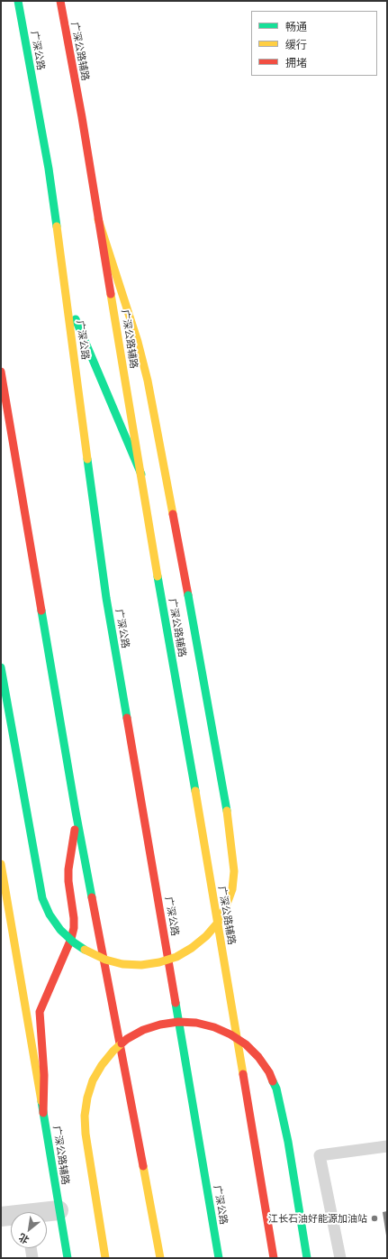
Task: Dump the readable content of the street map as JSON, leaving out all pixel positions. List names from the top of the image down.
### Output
{
  "streets": {
    "main road": ["广深公路", "广深公路辅路"]
  },
  "places": ["江长石油好能源加油站"],
  "legend": ["畅通", "缓行", "拥堵"],
  "north": "bottom left"
}
